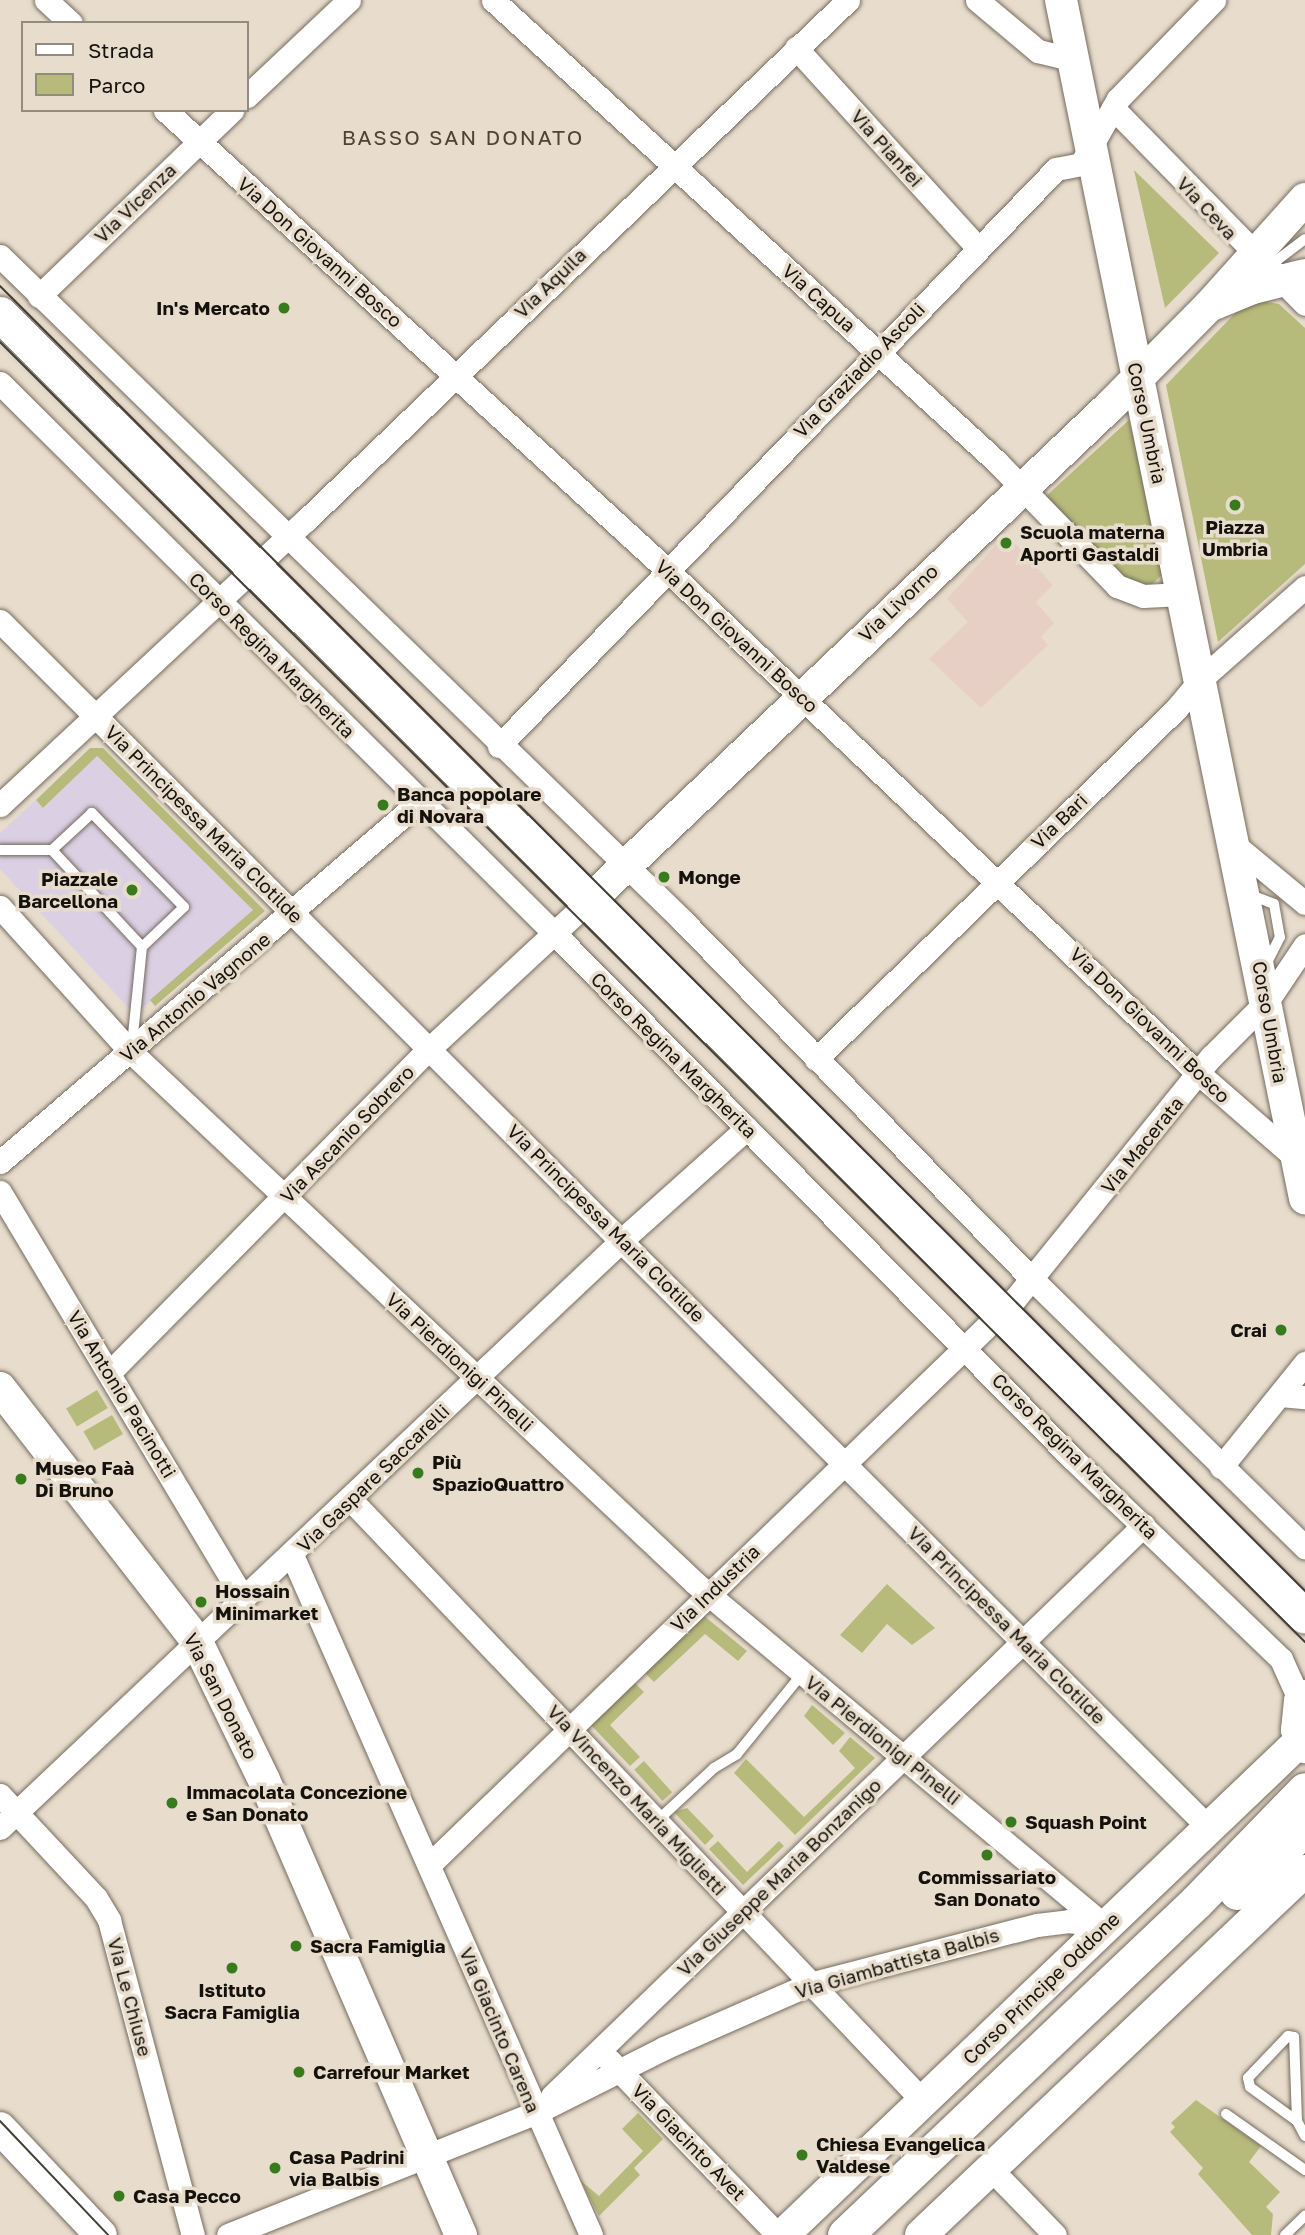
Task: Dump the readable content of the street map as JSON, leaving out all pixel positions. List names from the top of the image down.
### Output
{
  "streets": {
    "street": [
      "Via Pianfei",
      "Via Vicenza",
      "Via Ceva",
      "Via Don Giovanni Bosco",
      "Via Aquila",
      "Via Capua",
      "Via Graziadio Ascoli",
      "Corso Umbria",
      "Via Livorno",
      "Corso Regina Margherita",
      "Via Bari",
      "Via Principessa Maria Clotilde",
      "Via Antonio Vagnone",
      "Via Ascanio Sobrero",
      "Via Macerata",
      "Via Pierdionigi Pinelli",
      "Via Antonio Pacinotti",
      "Via Gaspare Saccarelli",
      "Via Industria",
      "Via San Donato",
      "Via Vincenzo Maria Miglietti",
      "Via Giuseppe Maria Bonzanigo",
      "Via Giambattista Balbis",
      "Corso Principe Oddone",
      "Via Le Chiuse",
      "Via Giacinto Carena",
      "Via Giacinto Avet"
    ]
  },
  "crossings": [
    ["Via Pianfei", "Via Aquila"],
    ["Via Pianfei", "Via Graziadio Ascoli"],
    ["Via Vicenza", "Via Don Giovanni Bosco"],
    ["Via Ceva", "Via Graziadio Ascoli"],
    ["Via Ceva", "Via Livorno"],
    ["Via Don Giovanni Bosco", "Via Aquila"],
    ["Via Don Giovanni Bosco", "Via Graziadio Ascoli"],
    ["Via Don Giovanni Bosco", "Corso Umbria"],
    ["Via Don Giovanni Bosco", "Via Livorno"],
    ["Via Don Giovanni Bosco", "Via Bari"],
    ["Via Don Giovanni Bosco", "Via Macerata"],
    ["Via Aquila", "Via Capua"],
    ["Via Aquila", "Corso Regina Margherita"],
    ["Via Aquila", "Via Principessa Maria Clotilde"],
    ["Via Capua", "Via Graziadio Ascoli"],
    ["Via Capua", "Corso Umbria"],
    ["Via Capua", "Via Livorno"],
    ["Via Graziadio Ascoli", "Corso Umbria"],
    ["Corso Umbria", "Via Livorno"],
    ["Corso Umbria", "Via Bari"],
    ["Corso Umbria", "Via Macerata"],
    ["Via Livorno", "Via Ascanio Sobrero"],
    ["Corso Regina Margherita", "Via Antonio Vagnone"],
    ["Corso Regina Margherita", "Via Ascanio Sobrero"],
    ["Corso Regina Margherita", "Via Gaspare Saccarelli"],
    ["Corso Regina Margherita", "Via Industria"],
    ["Corso Regina Margherita", "Via Giuseppe Maria Bonzanigo"],
    ["Corso Regina Margherita", "Corso Principe Oddone"],
    ["Via Principessa Maria Clotilde", "Via Antonio Vagnone"],
    ["Via Principessa Maria Clotilde", "Via Ascanio Sobrero"],
    ["Via Principessa Maria Clotilde", "Via Gaspare Saccarelli"],
    ["Via Principessa Maria Clotilde", "Via Industria"],
    ["Via Principessa Maria Clotilde", "Via Giuseppe Maria Bonzanigo"],
    ["Via Principessa Maria Clotilde", "Corso Principe Oddone"],
    ["Via Antonio Vagnone", "Via Pierdionigi Pinelli"],
    ["Via Ascanio Sobrero", "Via Pierdionigi Pinelli"],
    ["Via Ascanio Sobrero", "Via Antonio Pacinotti"],
    ["Via Macerata", "Via Industria"],
    ["Via Pierdionigi Pinelli", "Via Gaspare Saccarelli"],
    ["Via Pierdionigi Pinelli", "Via Industria"],
    ["Via Pierdionigi Pinelli", "Via Giuseppe Maria Bonzanigo"],
    ["Via Pierdionigi Pinelli", "Via Giambattista Balbis"],
    ["Via Pierdionigi Pinelli", "Corso Principe Oddone"],
    ["Via Antonio Pacinotti", "Via Gaspare Saccarelli"],
    ["Via Gaspare Saccarelli", "Via San Donato"],
    ["Via Gaspare Saccarelli", "Via Vincenzo Maria Miglietti"],
    ["Via Gaspare Saccarelli", "Via Le Chiuse"],
    ["Via Gaspare Saccarelli", "Via Giacinto Carena"],
    ["Via Industria", "Via Vincenzo Maria Miglietti"],
    ["Via Industria", "Via Giacinto Carena"],
    ["Via Vincenzo Maria Miglietti", "Via Giuseppe Maria Bonzanigo"],
    ["Via Vincenzo Maria Miglietti", "Via Giambattista Balbis"],
    ["Via Vincenzo Maria Miglietti", "Corso Principe Oddone"],
    ["Via Giuseppe Maria Bonzanigo", "Via Giambattista Balbis"],
    ["Via Giuseppe Maria Bonzanigo", "Via Giacinto Carena"],
    ["Via Giuseppe Maria Bonzanigo", "Via Giacinto Avet"],
    ["Via Giambattista Balbis", "Corso Principe Oddone"],
    ["Via Giambattista Balbis", "Via Giacinto Carena"],
    ["Via Giambattista Balbis", "Via Giacinto Avet"],
    ["Corso Principe Oddone", "Via Giacinto Avet"]
  ],
  "districts": ["BASSO SAN DONATO"],
  "places": [
    "In's Mercato",
    "Piazza Umbria",
    "Scuola materna Aporti Gastaldi",
    "Banca popolare di Novara",
    "Monge",
    "Piazzale Barcellona",
    "Crai",
    "Più SpazioQuattro",
    "Museo Faà Di Bruno",
    "Hossain Minimarket",
    "Immacolata Concezione e San Donato",
    "Squash Point",
    "Commissariato San Donato",
    "Sacra Famiglia",
    "Istituto Sacra Famiglia",
    "Carrefour Market",
    "Chiesa Evangelica Valdese",
    "Casa Padrini via Balbis",
    "Casa Pecco"
  ],
  "legend": ["Strada", "Parco"]
}
